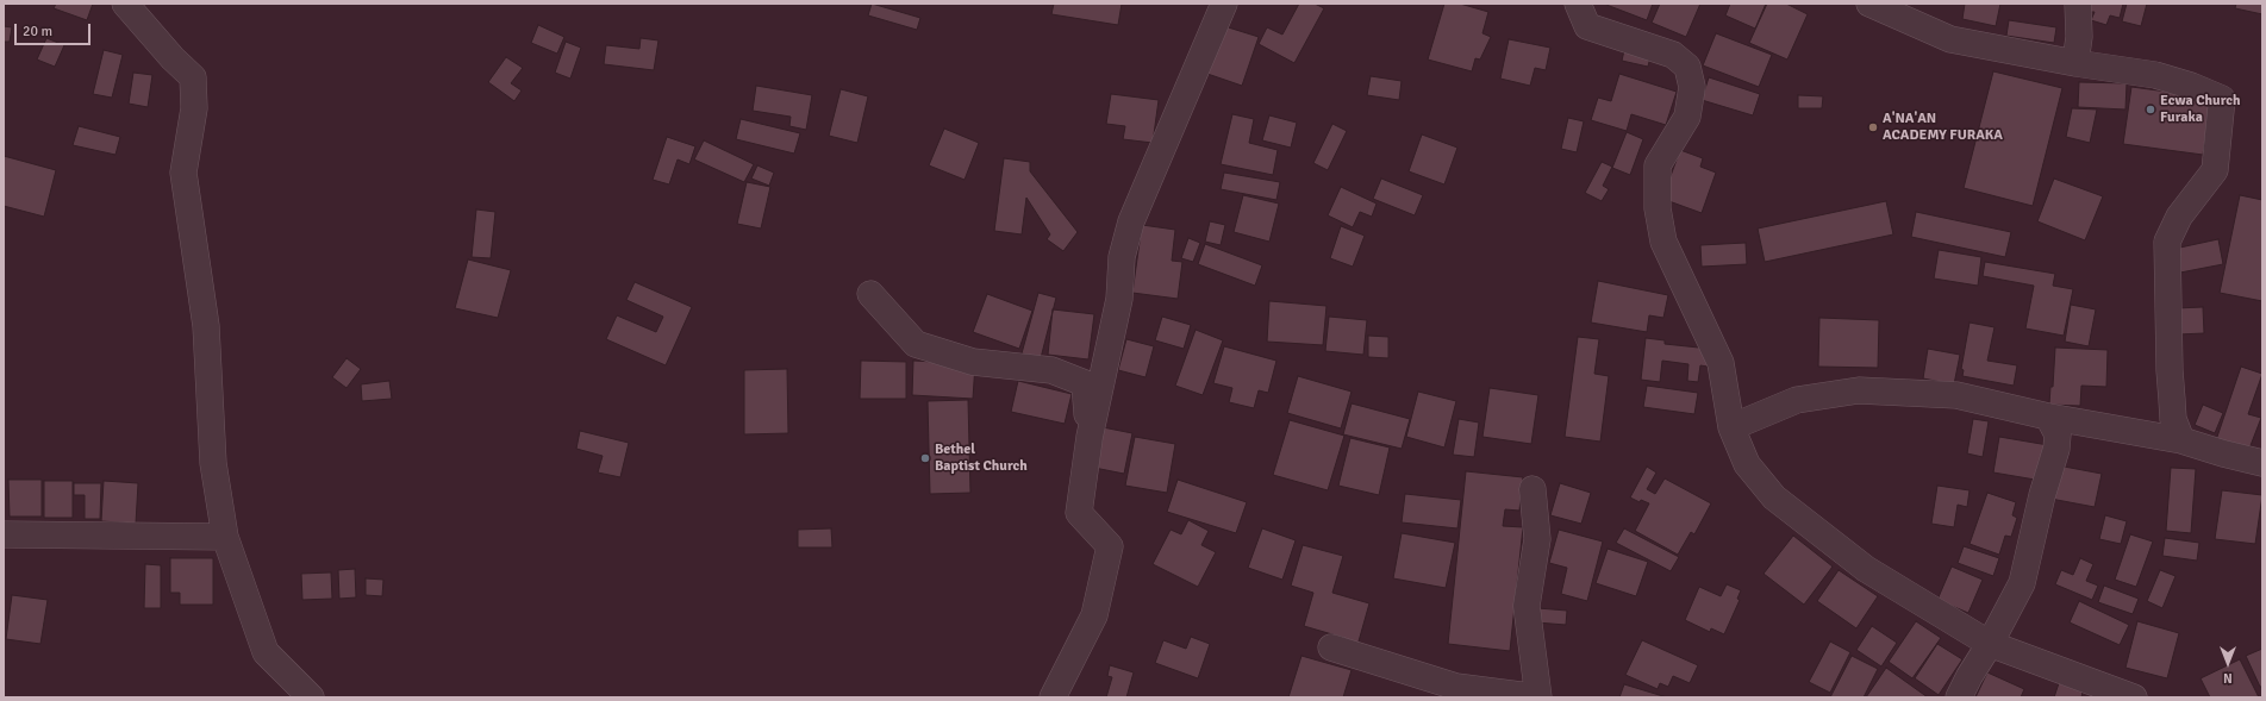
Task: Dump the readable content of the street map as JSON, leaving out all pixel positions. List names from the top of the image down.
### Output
{
  "places": ["Ecwa Church Furaka", "A'NA'AN ACADEMY FURAKA", "Bethel Baptist Church"],
  "scale_bar": "20 m",
  "north": "bottom"
}
